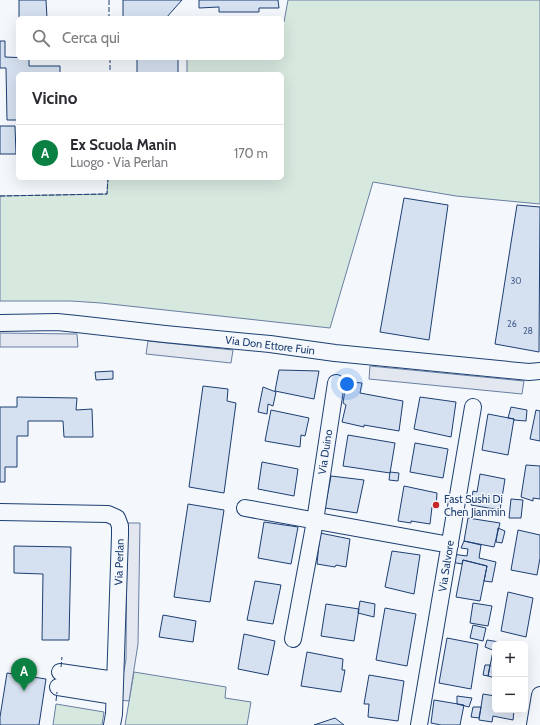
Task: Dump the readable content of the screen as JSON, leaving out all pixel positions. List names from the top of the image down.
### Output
{
  "streets": {
    "street": [
      "Via Don Ettore Fuin",
      "Via Duino",
      "Via Perlan",
      "Via Salvore"
    ]
  },
  "places": ["Fast Sushi Di Chen Jianmin"],
  "house_numbers": ["30", "26", "28"],
  "page": {
    "search": "Cerca qui",
    "heading": "Vicino",
    "list": [
      {
        "mark": "A",
        "name": "Ex Scuola Manin",
        "note": "Luogo · Via Perlan",
        "value": "170 m"
      }
    ],
    "map_buttons": ["+", "−"],
    "pins": "A"
  }
}
